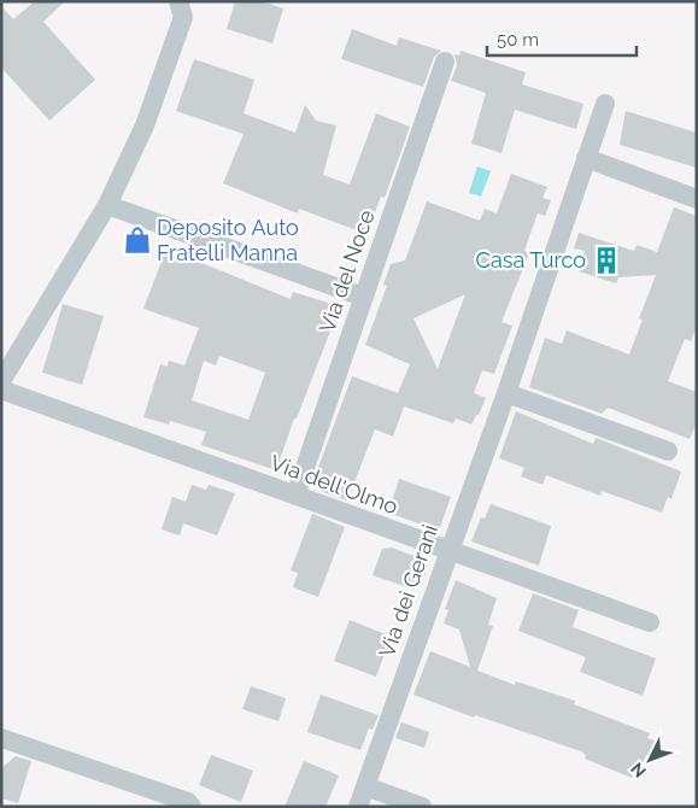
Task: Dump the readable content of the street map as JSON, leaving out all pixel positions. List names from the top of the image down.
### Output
{
  "streets": {
    "street": ["Via del Noce", "Via dell'Olmo", "Via dei Gerani"]
  },
  "crossings": [
    ["Via del Noce", "Via dell'Olmo"],
    ["Via dell'Olmo", "Via dei Gerani"]
  ],
  "places": {
    "shop": ["Deposito Auto Fratelli Manna"],
    "building": ["Casa Turco"]
  },
  "scale_bar": "50 m",
  "north": "bottom left"
}
